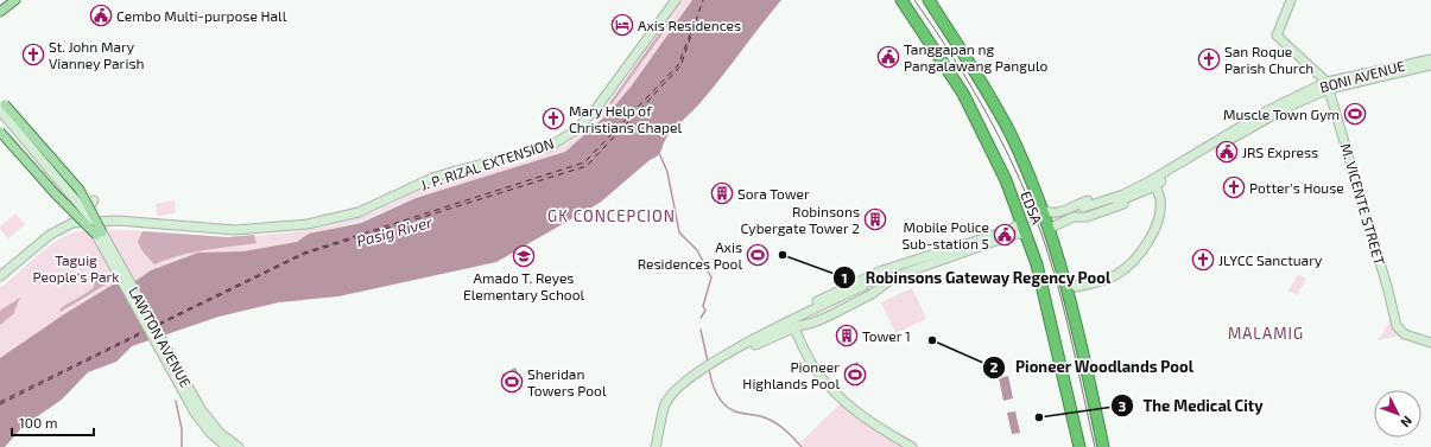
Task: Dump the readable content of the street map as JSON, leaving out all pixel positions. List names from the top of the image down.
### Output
{
  "streets": {
    "highway": ["EDSA"],
    "main road": [
      "BONI AVENUE",
      "J. P. RIZAL EXTENSION",
      "M. VICENTE STREET",
      "LAWTON AVENUE"
    ]
  },
  "crossings": [
    ["BONI AVENUE", "M. VICENTE STREET"],
    ["BONI AVENUE", "EDSA"]
  ],
  "districts": ["GK CONCEPCION", "MALAMIG"],
  "water": ["Pasig River"],
  "parks": ["Taguig People's Park"],
  "places": {
    "public building": [
      "Cembo Multi-purpose Hall",
      "Tanggapan ng Pangalawang Pangulo",
      "JRS Express",
      "Mobile Police Sub-station 5"
    ],
    "hotel": ["Axis Residences"],
    "church": [
      "St. John Mary Vianney Parish",
      "San Roque Parish Church",
      "Mary Help of Christians Chapel",
      "Potter's House",
      "JLYCC Sanctuary"
    ],
    "sports": [
      "Muscle Town Gym",
      "Axis Residences Pool",
      "Pioneer Highlands Pool",
      "Sheridan Towers Pool"
    ],
    "building": ["Sora Tower", "Robinsons Cybergate Tower 2", "Tower 1"],
    "other": ["Robinsons Gateway Regency Pool", "Pioneer Woodlands Pool", "The Medical City"],
    "school or university": ["Amado T. Reyes Elementary School"]
  },
  "scale_bar": "100 m",
  "north": "bottom right"
}
